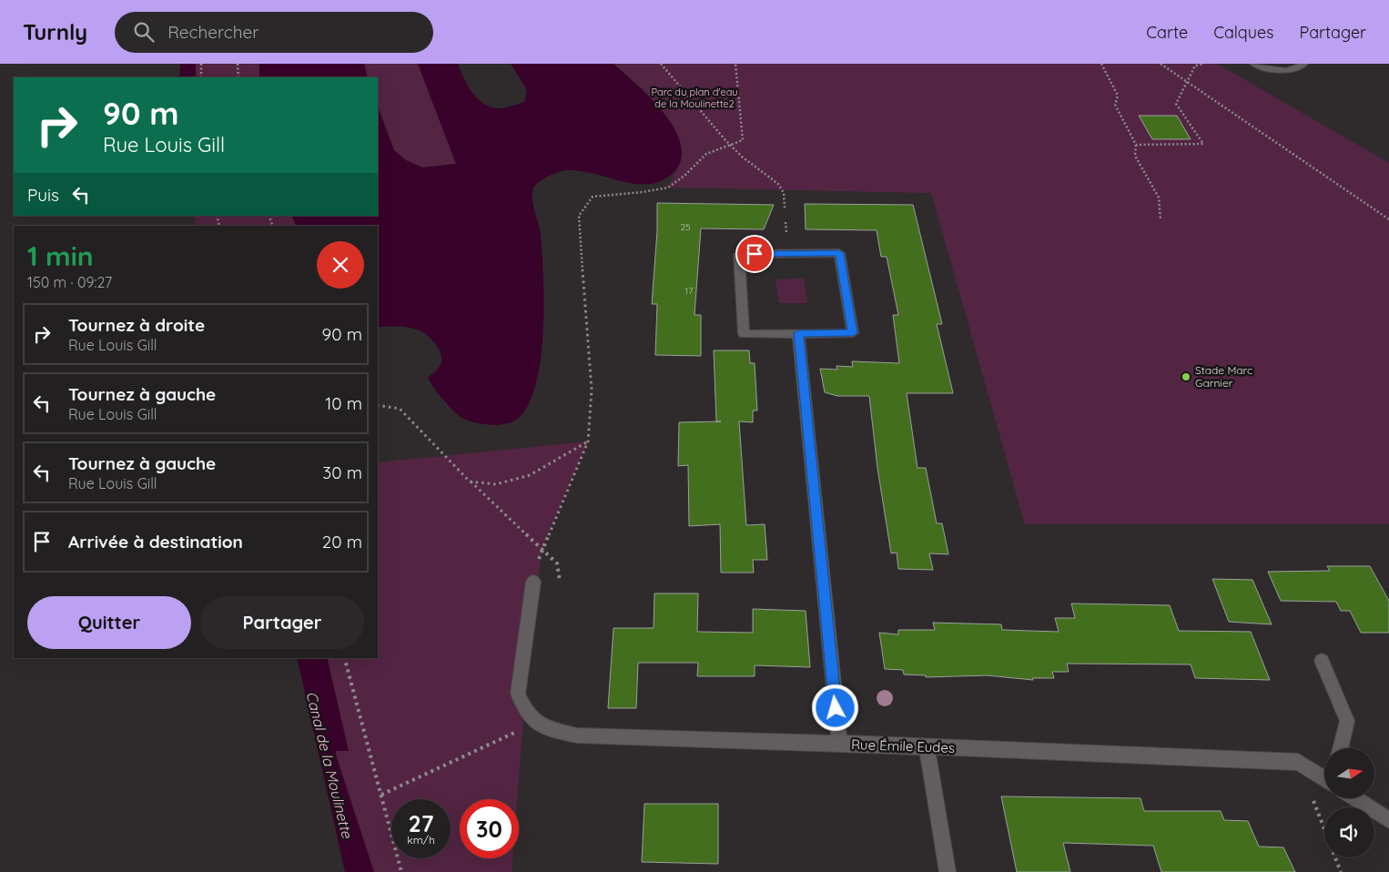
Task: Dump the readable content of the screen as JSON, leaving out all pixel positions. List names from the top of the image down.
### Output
{
  "streets": {
    "street": ["Rue Émile Eudes"]
  },
  "water": ["Canal de la Moulinette"],
  "parks": ["Parc du plan d'eau de la Moulinette2"],
  "places": ["Stade Marc Garnier"],
  "house_numbers": ["25", "17"],
  "north": "right",
  "page": {
    "header": "Turnly",
    "search": "Rechercher",
    "nav": ["Carte", "Calques", "Partager"],
    "turn": ["90 m", "Rue Louis Gill"],
    "then": "Puis",
    "heading": ["1 min", "150 m · 09:27"],
    "list": [
      {
        "name": "Tournez à droite",
        "note": "Rue Louis Gill",
        "value": "90 m"
      },
      {
        "name": "Tournez à gauche",
        "note": "Rue Louis Gill",
        "value": "10 m"
      },
      {
        "name": "Tournez à gauche",
        "note": "Rue Louis Gill",
        "value": "30 m"
      },
      {
        "name": "Arrivée à destination",
        "value": "20 m"
      }
    ],
    "buttons": ["Quitter", "Partager"],
    "speed": "27 km/h",
    "limit": "30"
  }
}
